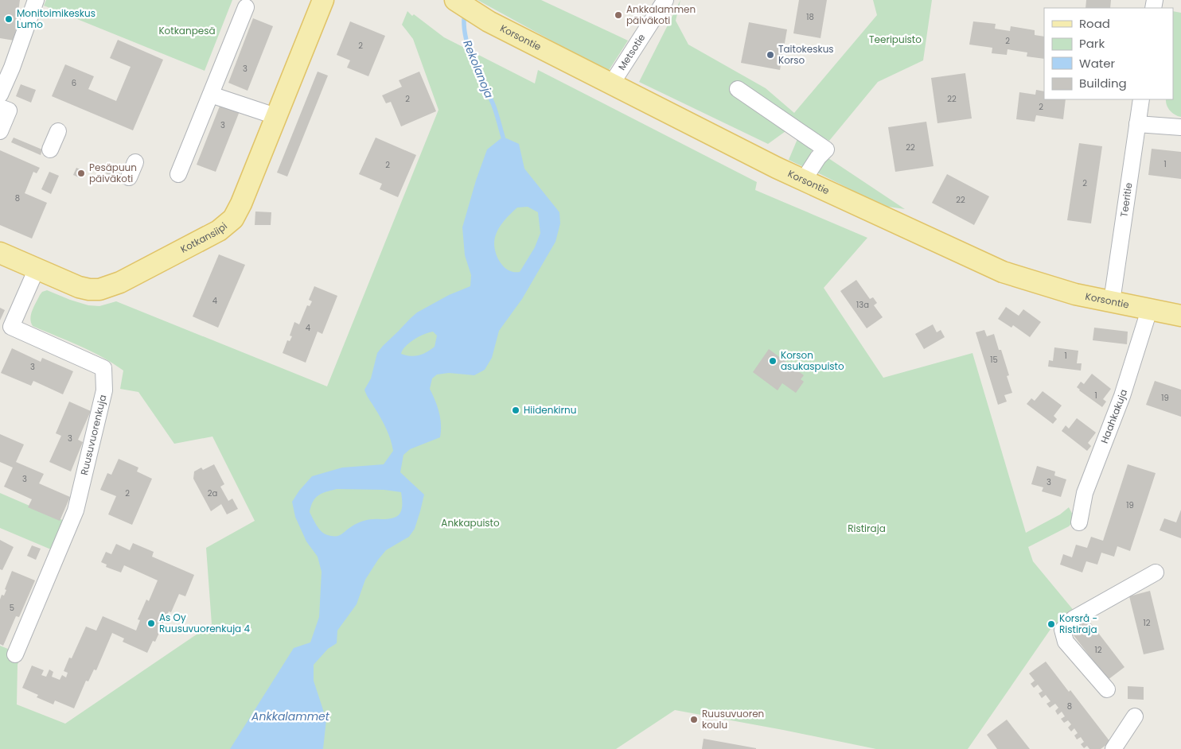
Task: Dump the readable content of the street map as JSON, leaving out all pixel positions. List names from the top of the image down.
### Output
{
  "streets": {
    "main road": ["Korsontie", "Kotkansiipi"],
    "street": [
      "Metsotie",
      "Teeritie",
      "Haahkakuja",
      "Ruusuvuorenkuja"
    ]
  },
  "crossings": [
    ["Korsontie", "Metsotie"],
    ["Korsontie", "Teeritie"],
    ["Korsontie", "Haahkakuja"],
    ["Kotkansiipi", "Ruusuvuorenkuja"]
  ],
  "water": ["Rekolanoja", "Ankkalammet"],
  "parks": [
    "Kotkanpesä",
    "Teeripuisto",
    "Ankkapuisto",
    "Ristiraja"
  ],
  "places": [
    "Ankkalammen päiväkoti",
    "Monitoimikeskus Lumo",
    "Taitokeskus Korso",
    "Pesäpuun päiväkoti",
    "Korson asukaspuisto",
    "Hiidenkirnu",
    "As Oy Ruusuvuorenkuja 4",
    "Korsrå - Ristiraja",
    "Ruusuvuoren koulu"
  ],
  "house_numbers": [
    "18",
    "2",
    "2",
    "3",
    "6",
    "2",
    "22",
    "2",
    "3",
    "22",
    "1",
    "2",
    "2",
    "8",
    "22",
    "4",
    "13a",
    "4",
    "1",
    "15",
    "3",
    "1",
    "19",
    "3",
    "3",
    "3",
    "2",
    "2a",
    "19",
    "5",
    "12",
    "12",
    "8"
  ],
  "legend": [
    "Road",
    "Park",
    "Water",
    "Building"
  ]
}
